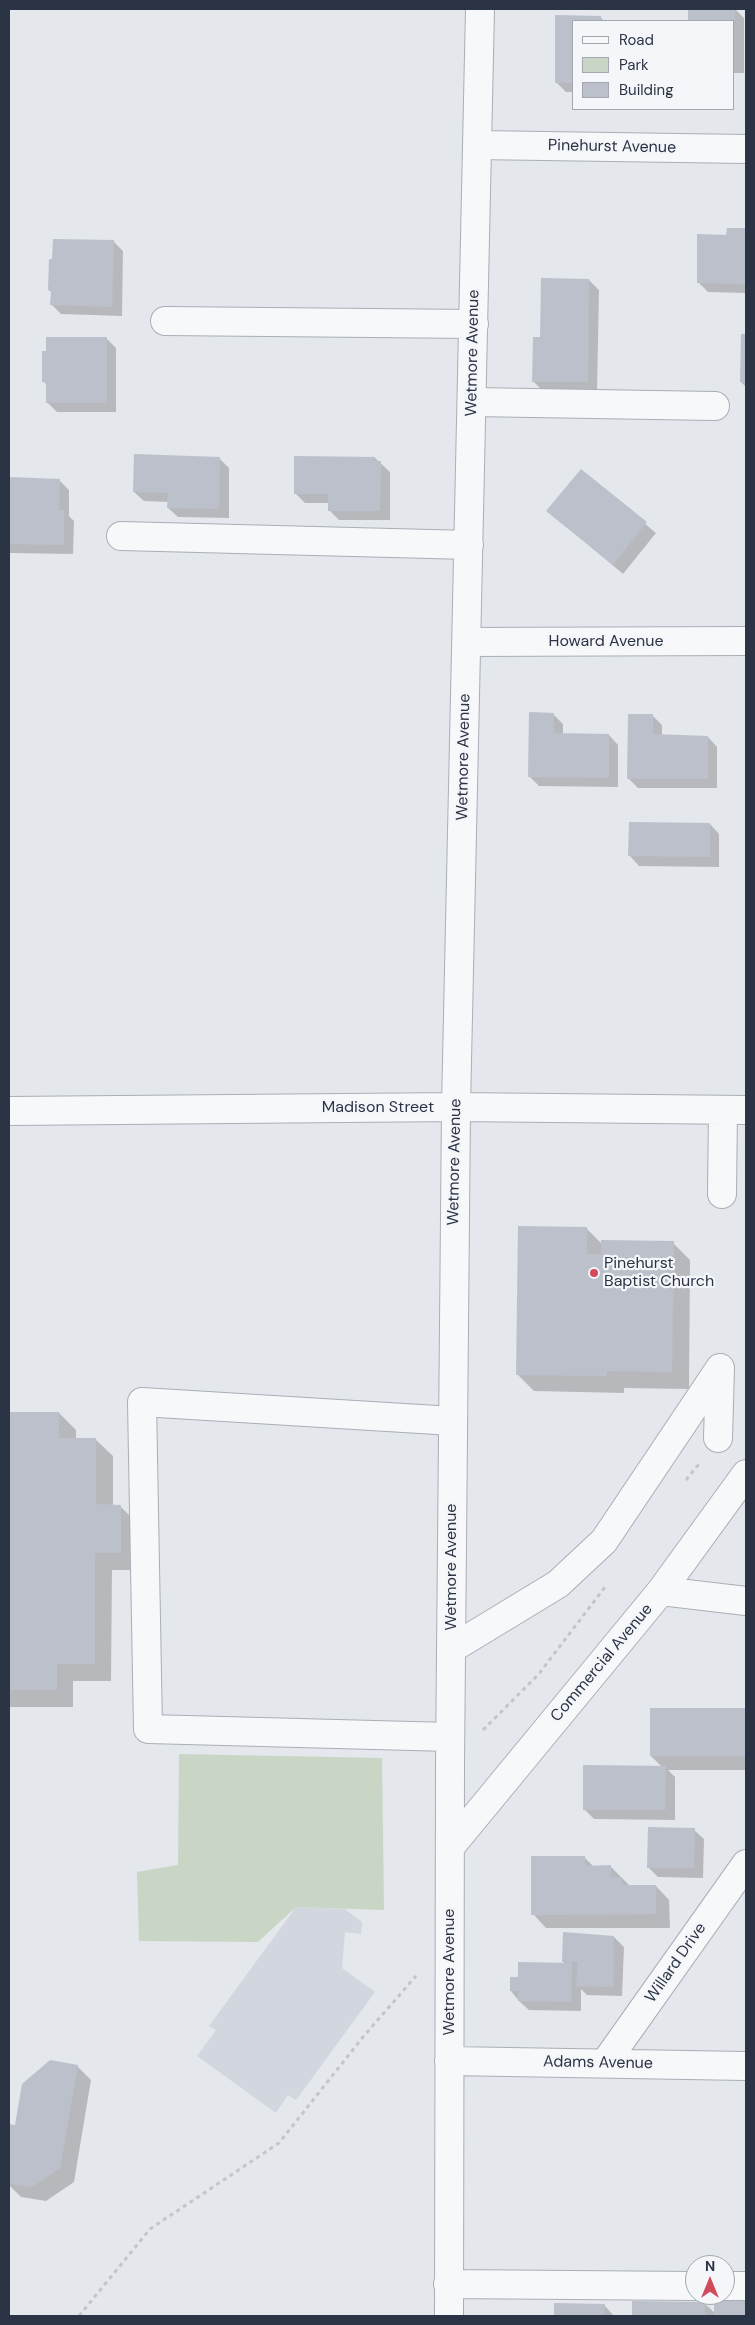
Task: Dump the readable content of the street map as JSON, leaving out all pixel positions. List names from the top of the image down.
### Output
{
  "streets": {
    "street": [
      "Pinehurst Avenue",
      "Wetmore Avenue",
      "Howard Avenue",
      "Madison Street",
      "Commercial Avenue",
      "Willard Drive",
      "Adams Avenue"
    ]
  },
  "crossings": [
    ["Pinehurst Avenue", "Wetmore Avenue"],
    ["Wetmore Avenue", "Howard Avenue"],
    ["Wetmore Avenue", "Madison Street"],
    ["Wetmore Avenue", "Commercial Avenue"],
    ["Wetmore Avenue", "Adams Avenue"],
    ["Willard Drive", "Adams Avenue"]
  ],
  "places": ["Pinehurst Baptist Church"],
  "legend": ["Road", "Park", "Building"],
  "north": "top"
}
